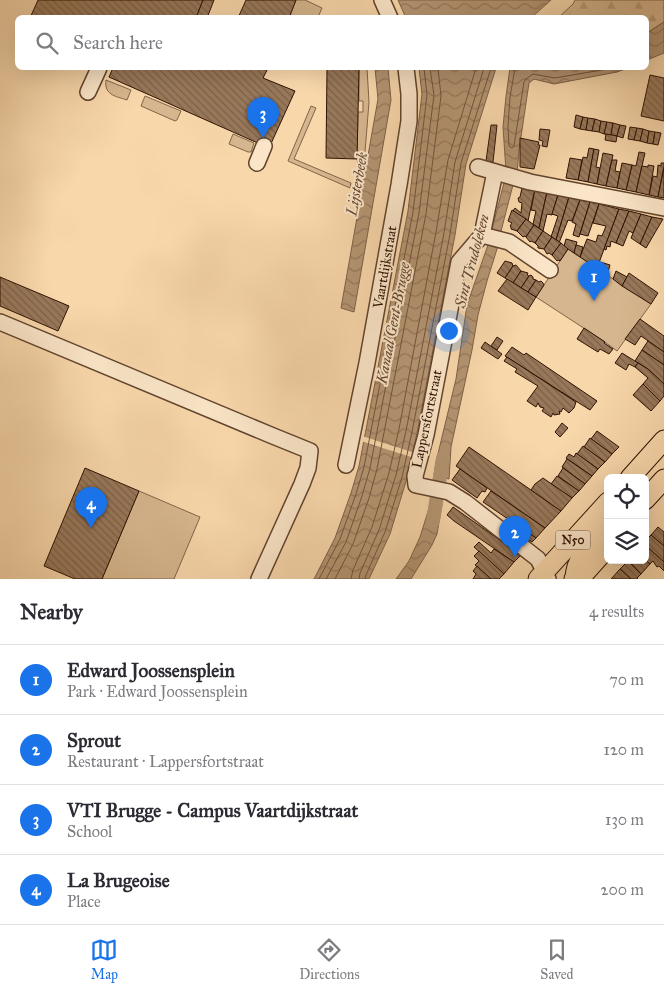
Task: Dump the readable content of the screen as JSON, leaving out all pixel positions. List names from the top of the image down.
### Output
{
  "streets": {
    "main road": ["N50"],
    "street": ["Vaartdijkstraat", "Lappersfortstraat"]
  },
  "crossings": [
    ["Lappersfortstraat", "N50"]
  ],
  "water": ["Lijsterbeek", "Sint Trudoleken", "Kanaal Gent-Brugge"],
  "page": {
    "search": "Search here",
    "pins": [
      "3",
      "1",
      "4",
      "2"
    ],
    "heading": ["Nearby", "4 results"],
    "list": [
      {
        "mark": "1",
        "name": "Edward Joossensplein",
        "note": "Park · Edward Joossensplein",
        "value": "70 m"
      },
      {
        "mark": "2",
        "name": "Sprout",
        "note": "Restaurant · Lappersfortstraat",
        "value": "120 m"
      },
      {
        "mark": "3",
        "name": "VTI Brugge - Campus Vaartdijkstraat",
        "note": "School",
        "value": "130 m"
      },
      {
        "mark": "4",
        "name": "La Brugeoise",
        "note": "Place",
        "value": "200 m"
      }
    ],
    "nav": ["Map", "Directions", "Saved"]
  }
}
